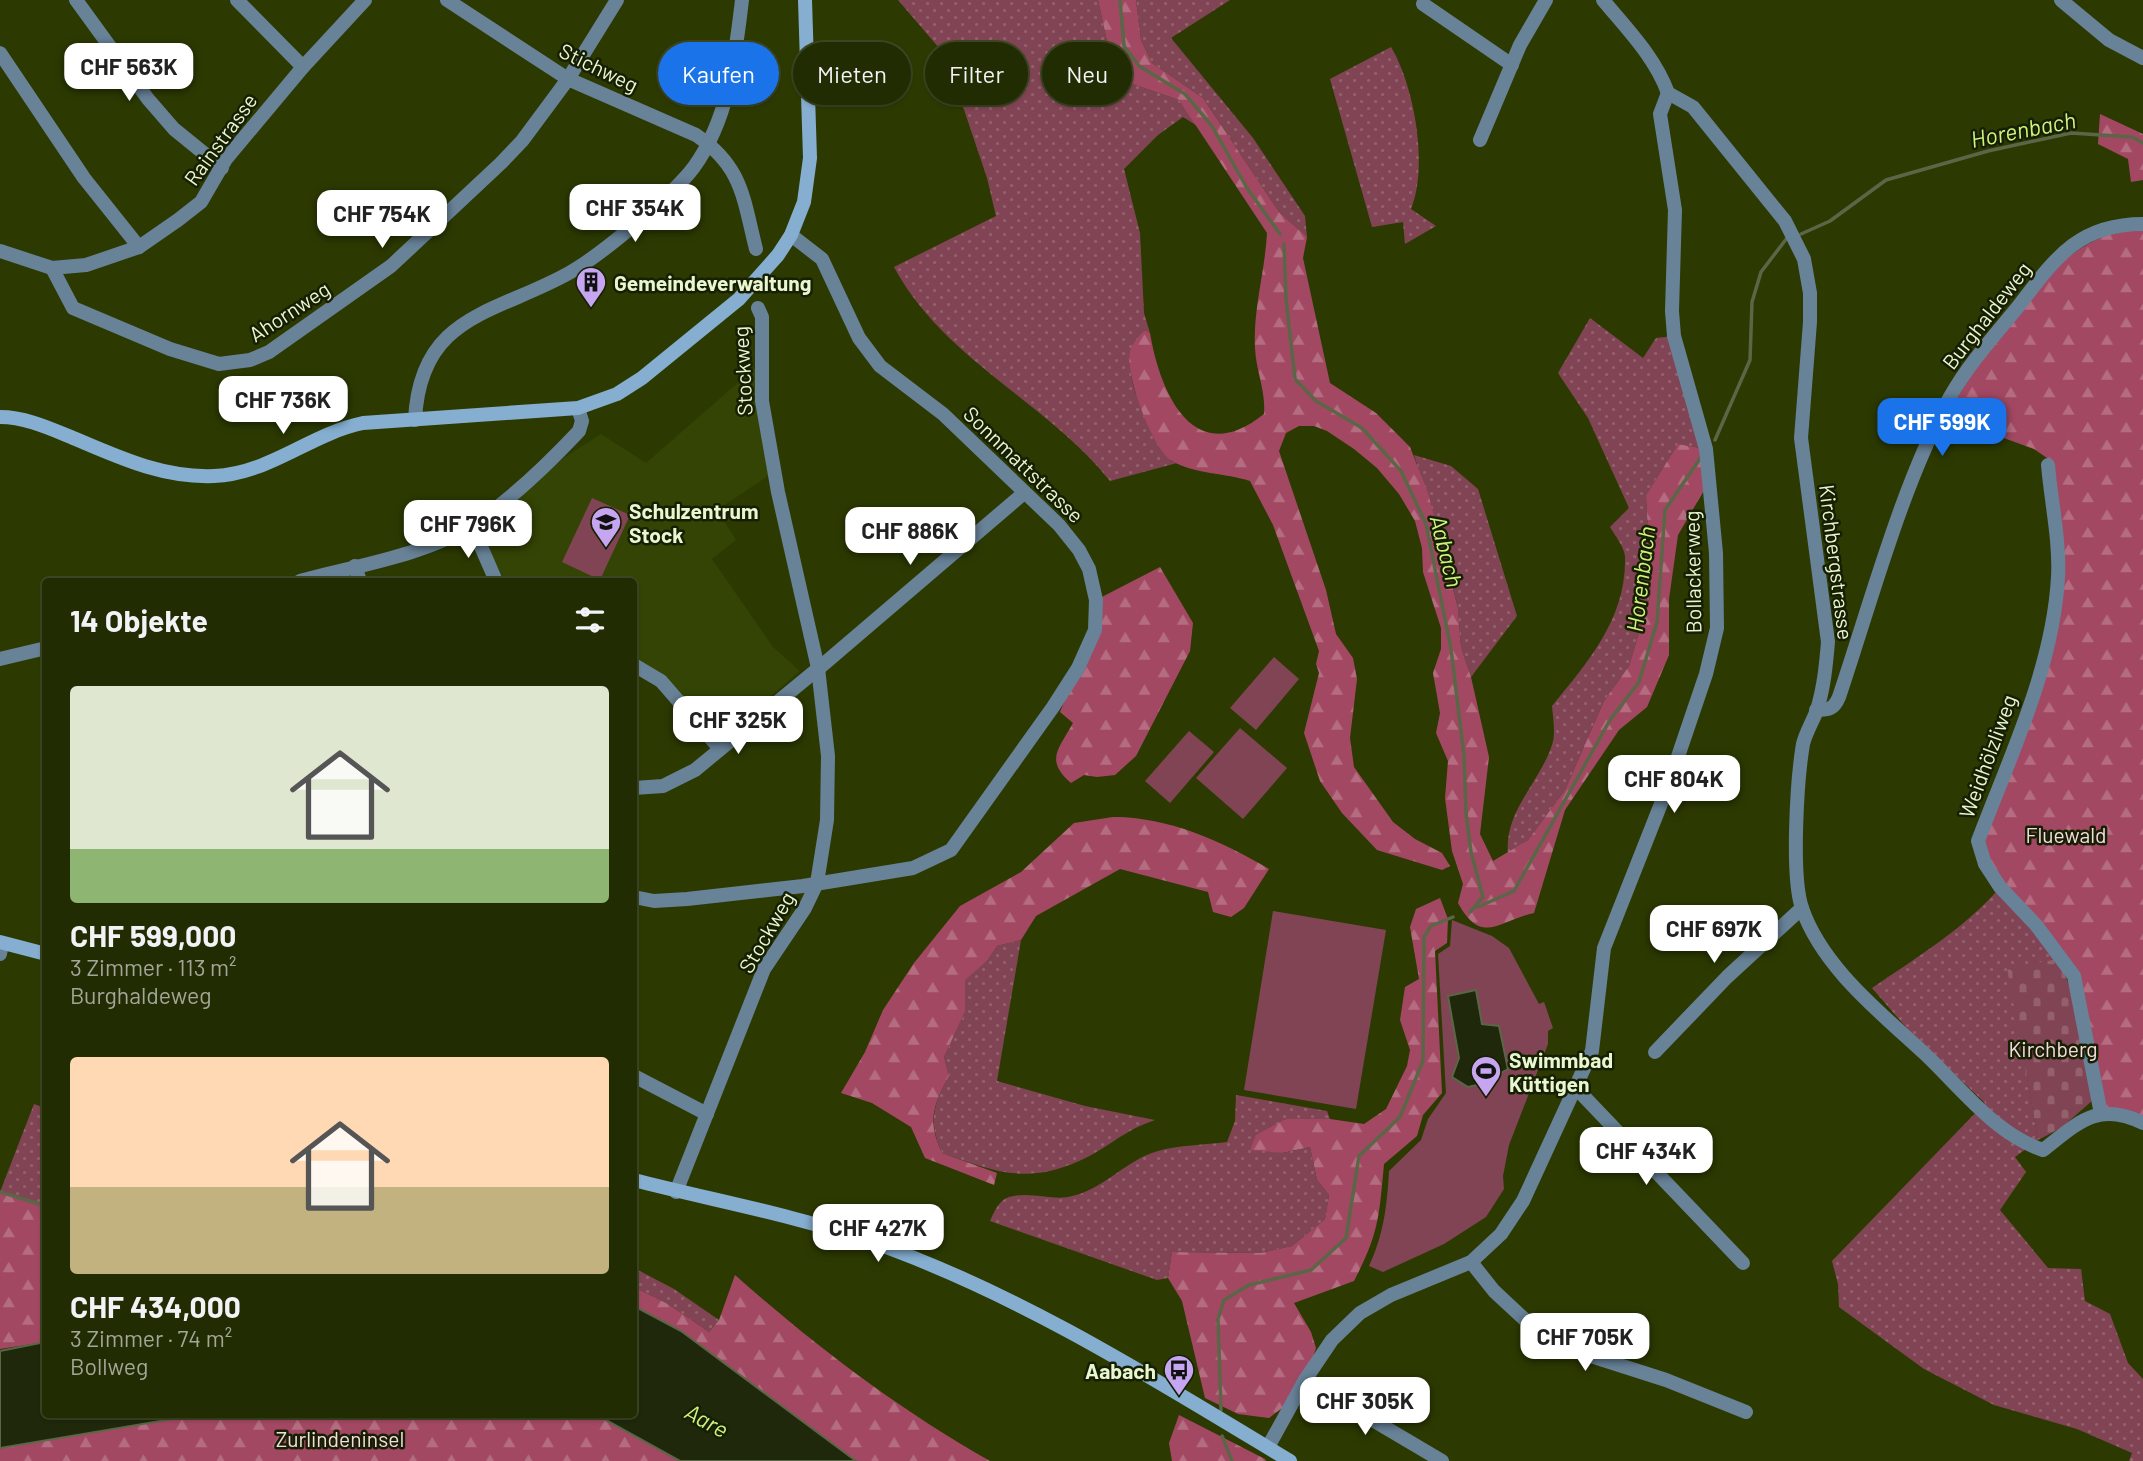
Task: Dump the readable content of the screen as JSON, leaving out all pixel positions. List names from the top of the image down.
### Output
{
  "streets": {
    "street": [
      "Stichweg",
      "Rainstrasse",
      "Ahornweg",
      "Burghaldeweg",
      "Stockweg",
      "Sonnmattstrasse",
      "Kirchbergstrasse",
      "Bollackerweg",
      "Weidhölzliweg"
    ]
  },
  "crossings": [
    ["Stichweg", "Ahornweg"],
    ["Rainstrasse", "Ahornweg"],
    ["Burghaldeweg", "Kirchbergstrasse"],
    ["Stockweg", "Sonnmattstrasse"],
    ["Kirchbergstrasse", "Bollackerweg"],
    ["Kirchbergstrasse", "Weidhölzliweg"]
  ],
  "water": ["Horenbach", "Aabach", "Aare"],
  "parks": ["Fluewald", "Kirchberg", "Zurlindeninsel"],
  "places": {
    "building": ["Gemeindeverwaltung"],
    "school or university": ["Schulzentrum Stock"],
    "sports": ["Swimmbad Küttigen"],
    "bus stop": ["Aabach"]
  },
  "page": {
    "chip": [
      "Kaufen",
      "Mieten",
      "Filter",
      "Neu"
    ],
    "price": [
      "CHF 563K",
      "CHF 354K",
      "CHF 754K",
      "CHF 736K",
      "CHF 599K",
      "CHF 796K",
      "CHF 886K",
      "CHF 325K",
      "CHF 804K",
      "CHF 697K",
      "CHF 434K",
      "CHF 427K",
      "CHF 705K",
      "CHF 305K"
    ],
    "heading": "14 Objekte",
    "list": [
      {
        "name": "CHF 599,000",
        "note": "3 Zimmer · 113 m² · Burghaldeweg"
      },
      {
        "name": "CHF 434,000",
        "note": "3 Zimmer · 74 m² · Bollweg"
      }
    ]
  }
}
